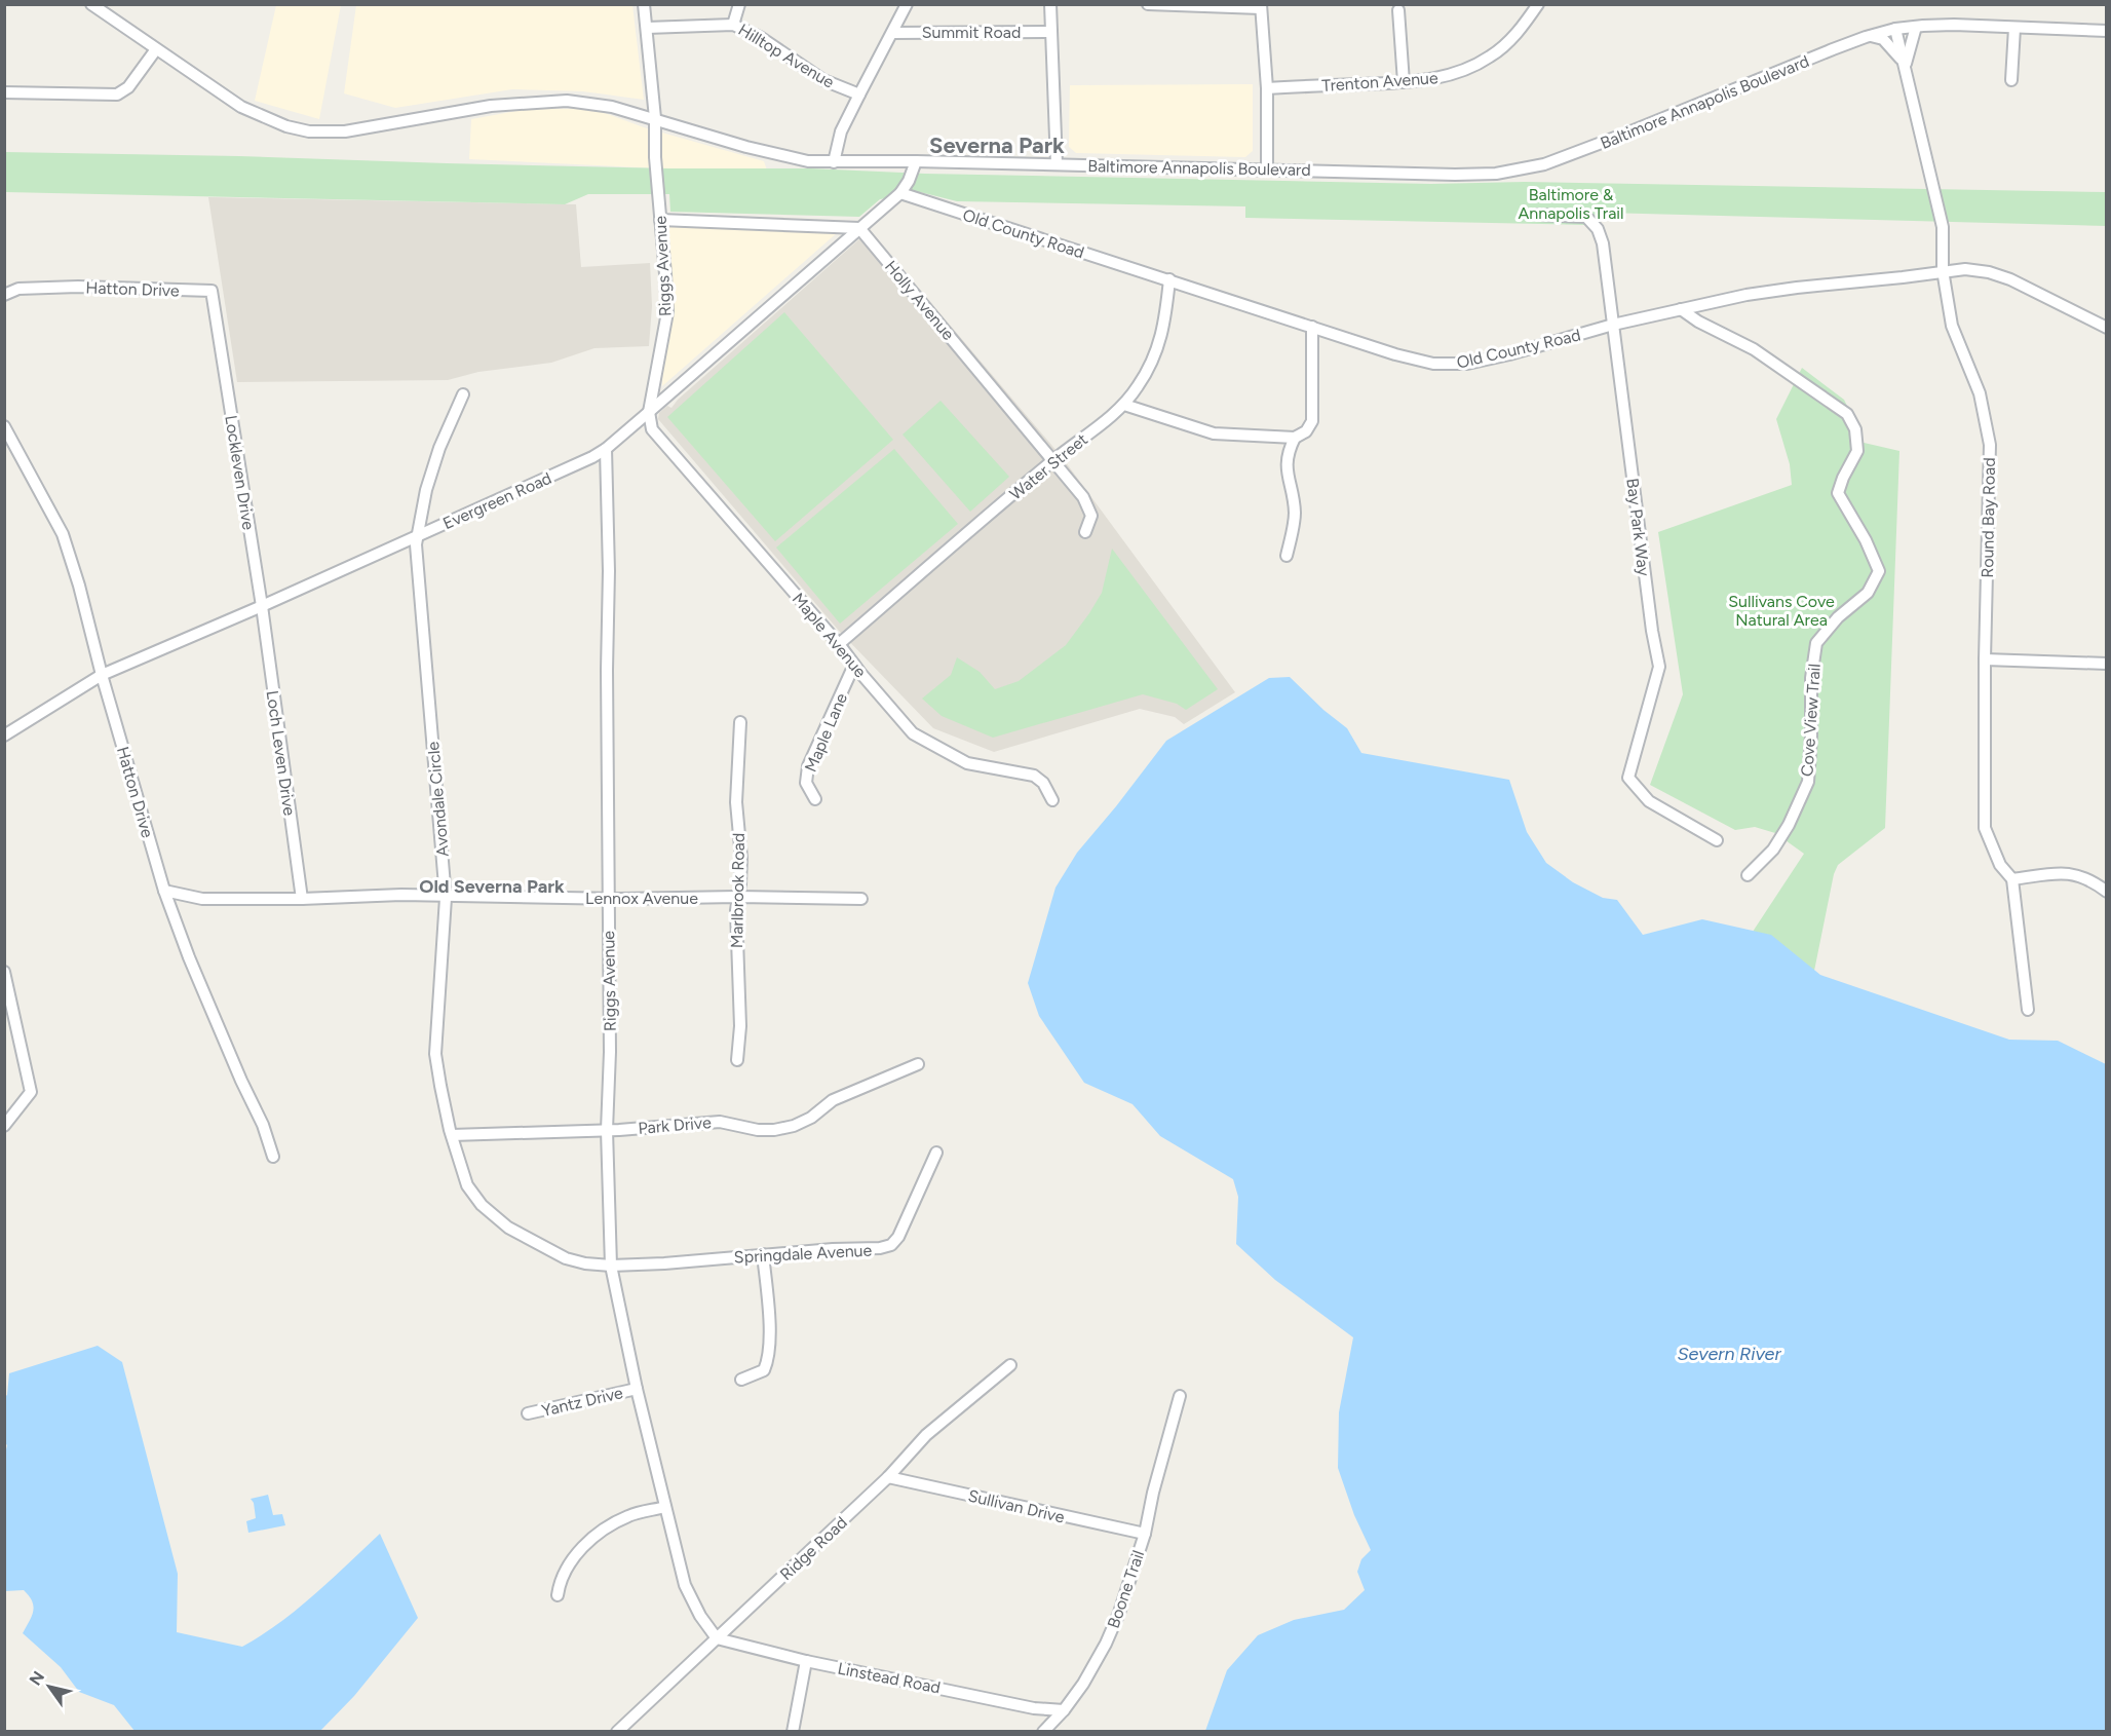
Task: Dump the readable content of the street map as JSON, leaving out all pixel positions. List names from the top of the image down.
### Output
{
  "streets": {
    "street": [
      "Summit Road",
      "Hilltop Avenue",
      "Trenton Avenue",
      "Baltimore Annapolis Boulevard",
      "Old County Road",
      "Riggs Avenue",
      "Hatton Drive",
      "Holly Avenue",
      "Water Street",
      "Lockleven Drive",
      "Evergreen Road",
      "Round Bay Road",
      "Bay Park Way",
      "Maple Avenue",
      "Cove View Trail",
      "Maple Lane",
      "Loch Leven Drive",
      "Avondale Circle",
      "Marlbrook Road",
      "Lennox Avenue",
      "Park Drive",
      "Springdale Avenue",
      "Yantz Drive",
      "Sullivan Drive",
      "Ridge Road",
      "Boone Trail",
      "Linstead Road"
    ]
  },
  "crossings": [
    ["Baltimore Annapolis Boulevard", "Riggs Avenue"],
    ["Baltimore Annapolis Boulevard", "Evergreen Road"],
    ["Baltimore Annapolis Boulevard", "Round Bay Road"],
    ["Old County Road", "Water Street"],
    ["Old County Road", "Evergreen Road"],
    ["Old County Road", "Round Bay Road"],
    ["Old County Road", "Bay Park Way"],
    ["Old County Road", "Cove View Trail"],
    ["Riggs Avenue", "Evergreen Road"],
    ["Riggs Avenue", "Maple Avenue"],
    ["Riggs Avenue", "Avondale Circle"],
    ["Riggs Avenue", "Lennox Avenue"],
    ["Riggs Avenue", "Park Drive"],
    ["Riggs Avenue", "Springdale Avenue"],
    ["Riggs Avenue", "Yantz Drive"],
    ["Riggs Avenue", "Ridge Road"],
    ["Riggs Avenue", "Linstead Road"],
    ["Hatton Drive", "Lockleven Drive"],
    ["Hatton Drive", "Evergreen Road"],
    ["Hatton Drive", "Lennox Avenue"],
    ["Holly Avenue", "Water Street"],
    ["Holly Avenue", "Evergreen Road"],
    ["Water Street", "Maple Avenue"],
    ["Lockleven Drive", "Evergreen Road"],
    ["Lockleven Drive", "Loch Leven Drive"],
    ["Evergreen Road", "Maple Avenue"],
    ["Evergreen Road", "Loch Leven Drive"],
    ["Evergreen Road", "Avondale Circle"],
    ["Maple Avenue", "Maple Lane"],
    ["Loch Leven Drive", "Lennox Avenue"],
    ["Avondale Circle", "Lennox Avenue"],
    ["Avondale Circle", "Park Drive"],
    ["Avondale Circle", "Springdale Avenue"],
    ["Marlbrook Road", "Lennox Avenue"],
    ["Sullivan Drive", "Ridge Road"],
    ["Sullivan Drive", "Boone Trail"],
    ["Ridge Road", "Linstead Road"],
    ["Boone Trail", "Linstead Road"]
  ],
  "districts": ["Severna Park", "Old Severna Park"],
  "water": ["Severn River"],
  "parks": ["Baltimore & Annapolis Trail", "Sullivans Cove Natural Area"],
  "north": "top left"
}
